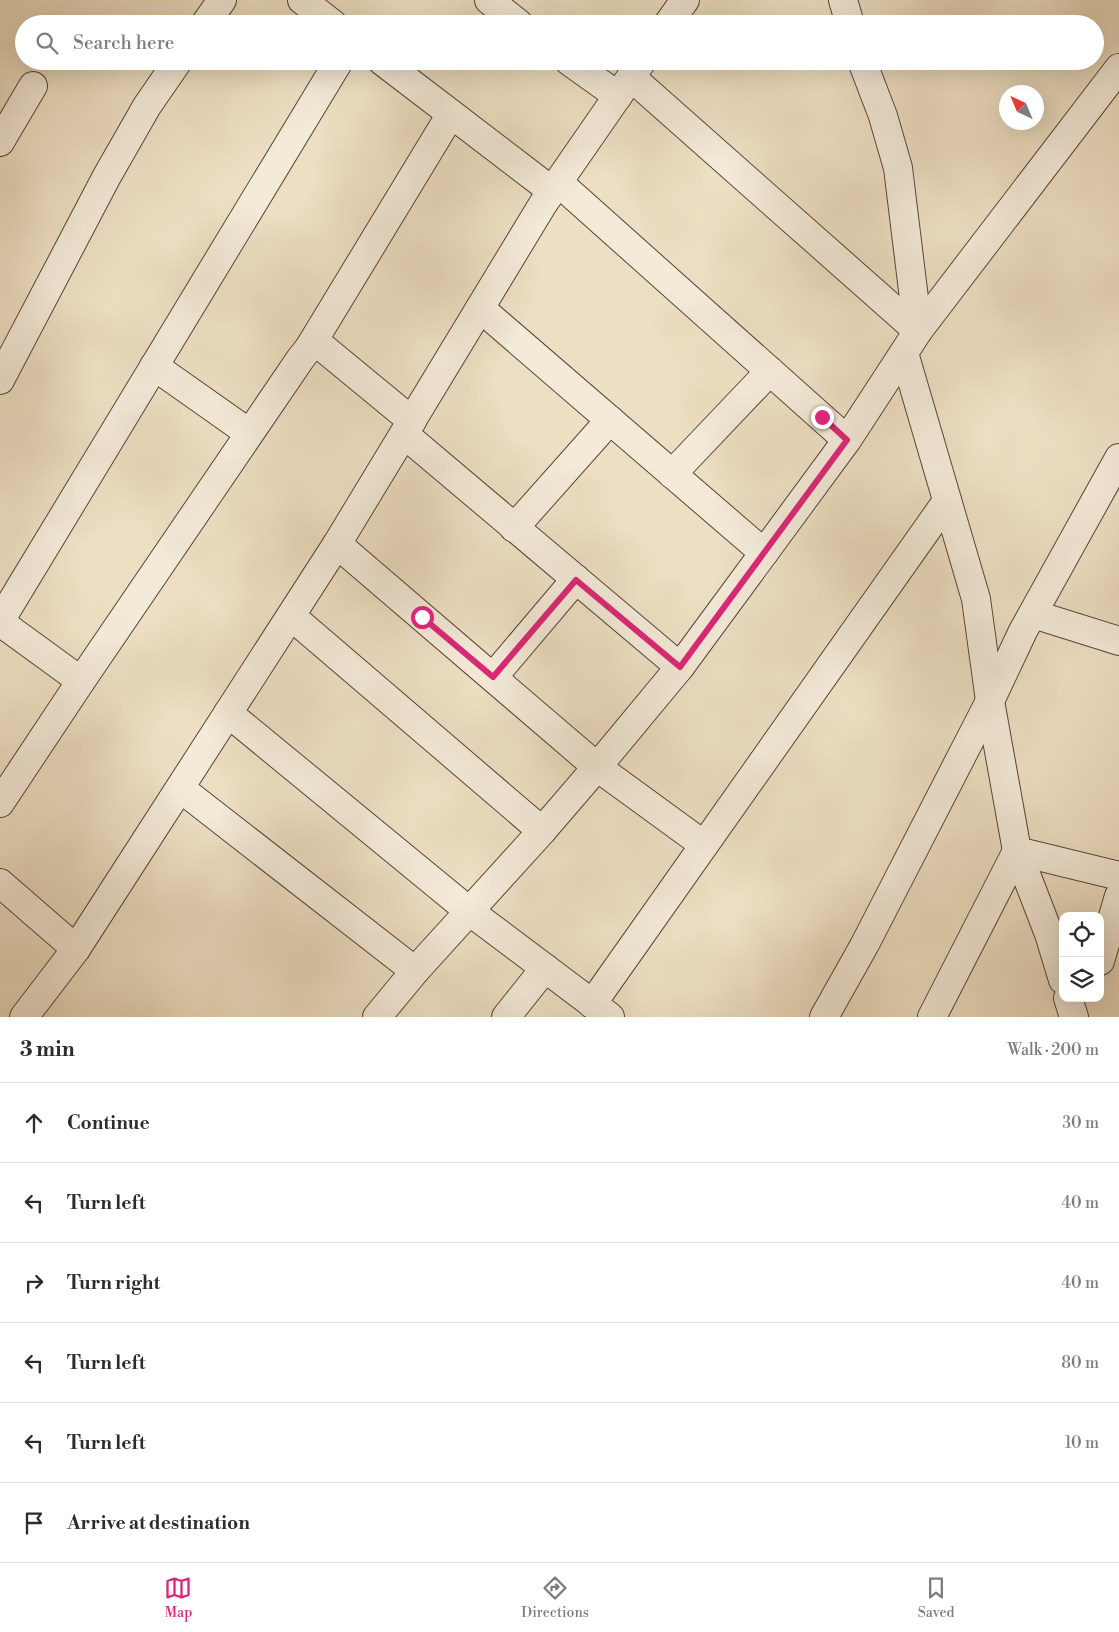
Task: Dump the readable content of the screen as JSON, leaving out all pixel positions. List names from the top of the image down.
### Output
{
  "north": "top left",
  "page": {
    "search": "Search here",
    "heading": ["3 min", "Walk · 200 m"],
    "list": [
      ["Continue", "30 m"],
      ["Turn left", "40 m"],
      ["Turn right", "40 m"],
      ["Turn left", "80 m"],
      ["Turn left", "10 m"],
      "Arrive at destination"
    ],
    "nav": ["Map", "Directions", "Saved"]
  }
}
